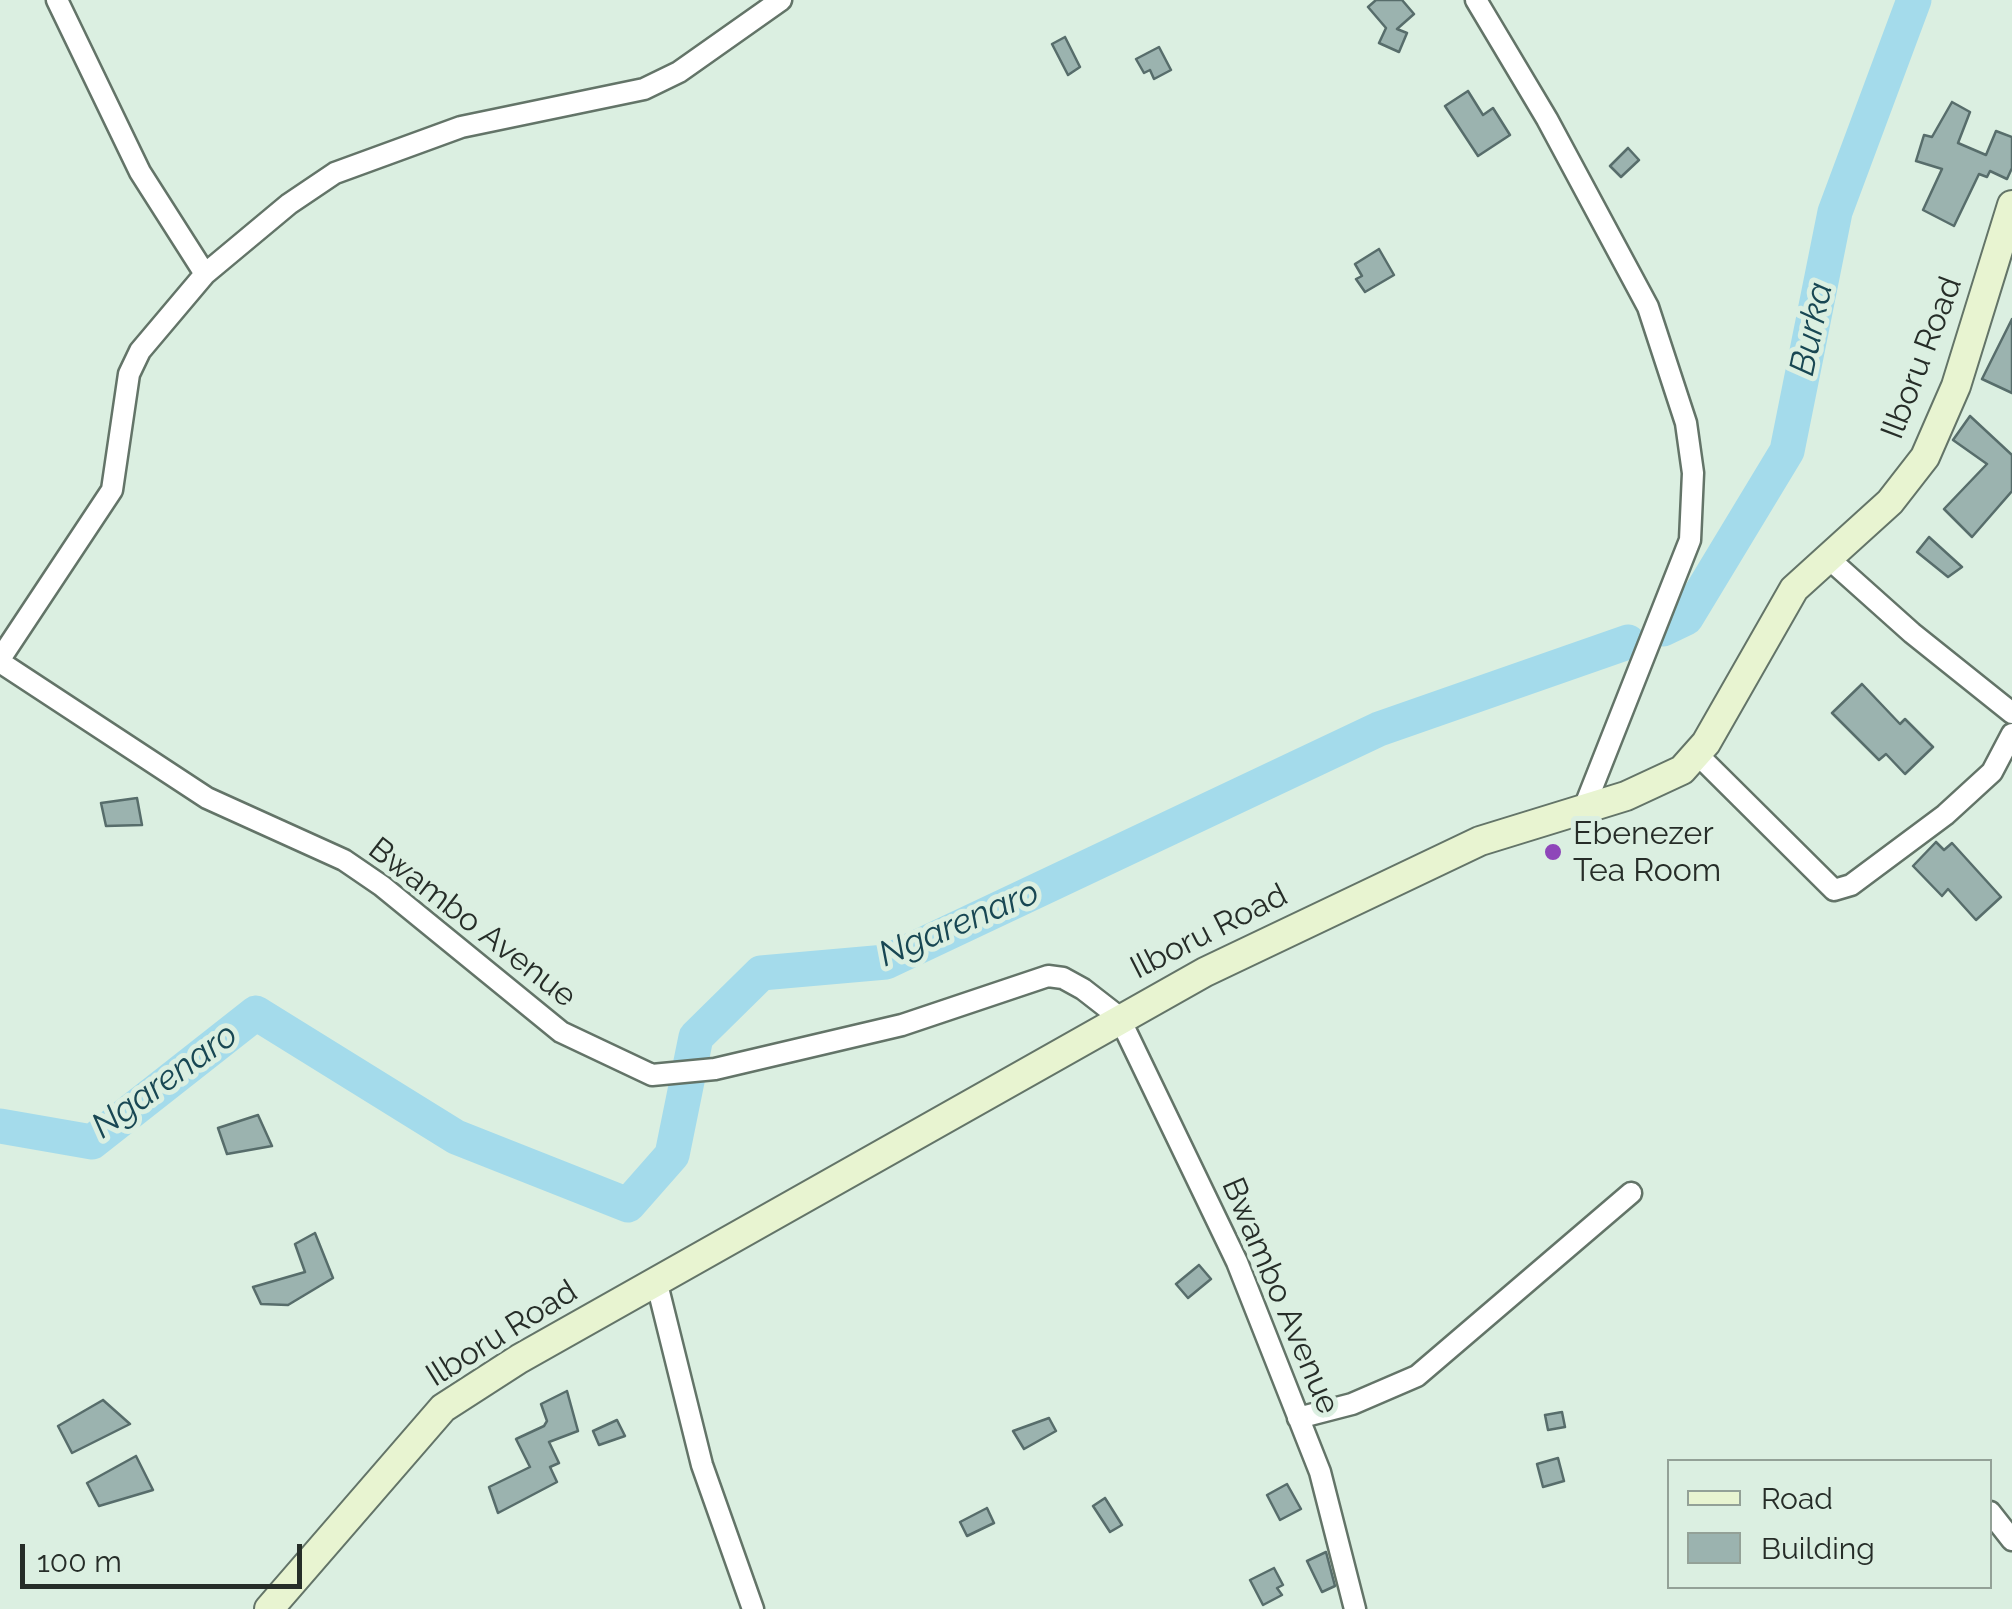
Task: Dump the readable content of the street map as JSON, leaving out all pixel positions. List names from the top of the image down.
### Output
{
  "streets": {
    "street": ["Ilboru Road", "Bwambo Avenue"]
  },
  "crossings": [
    ["Ilboru Road", "Bwambo Avenue"]
  ],
  "water": ["Burka", "Ngarenaro"],
  "places": ["Ebenezer Tea Room"],
  "legend": ["Road", "Building"],
  "scale_bar": "100 m"
}
